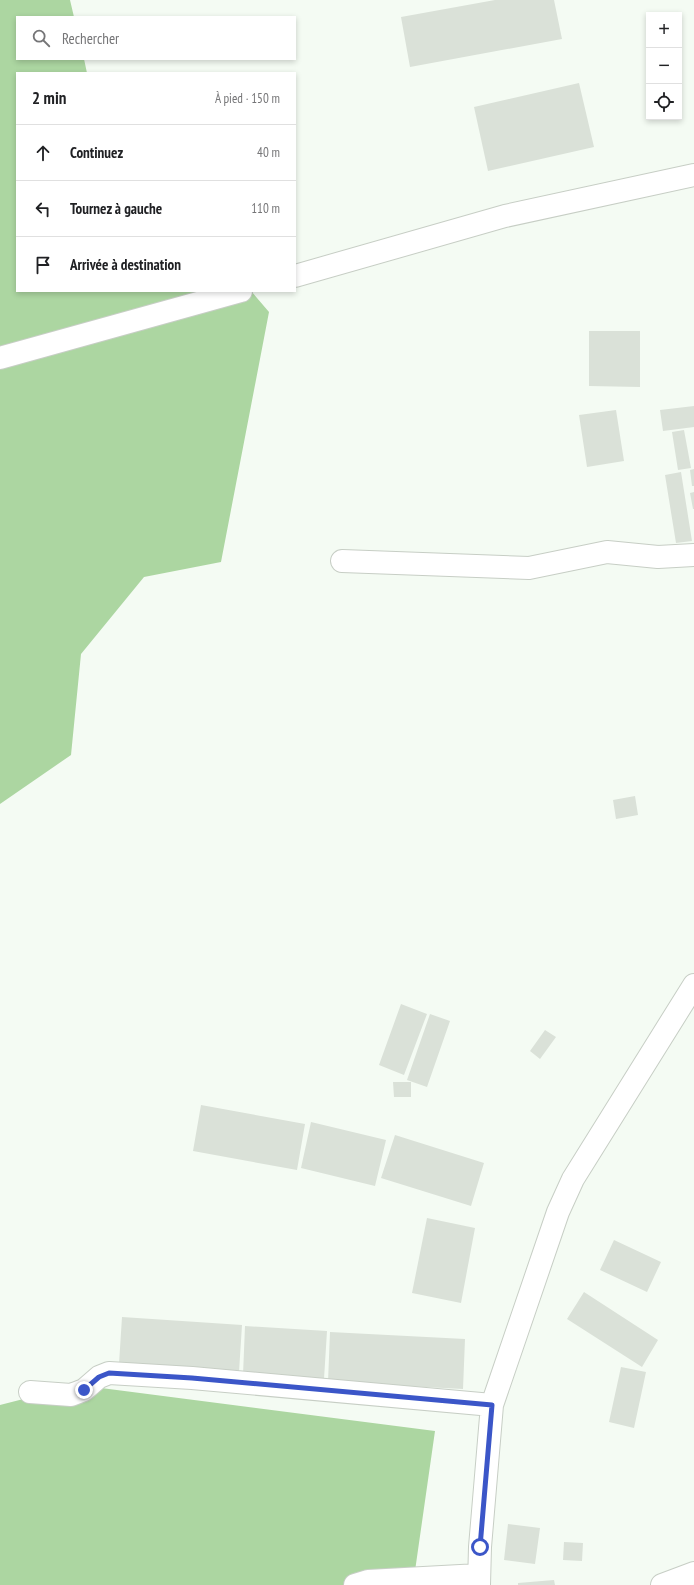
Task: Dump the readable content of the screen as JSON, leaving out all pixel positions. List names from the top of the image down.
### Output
{
  "page": {
    "map_buttons": ["+", "−"],
    "search": "Rechercher",
    "heading": ["2 min", "À pied · 150 m"],
    "list": [
      ["Continuez", "40 m"],
      ["Tournez à gauche", "110 m"],
      "Arrivée à destination"
    ]
  }
}
